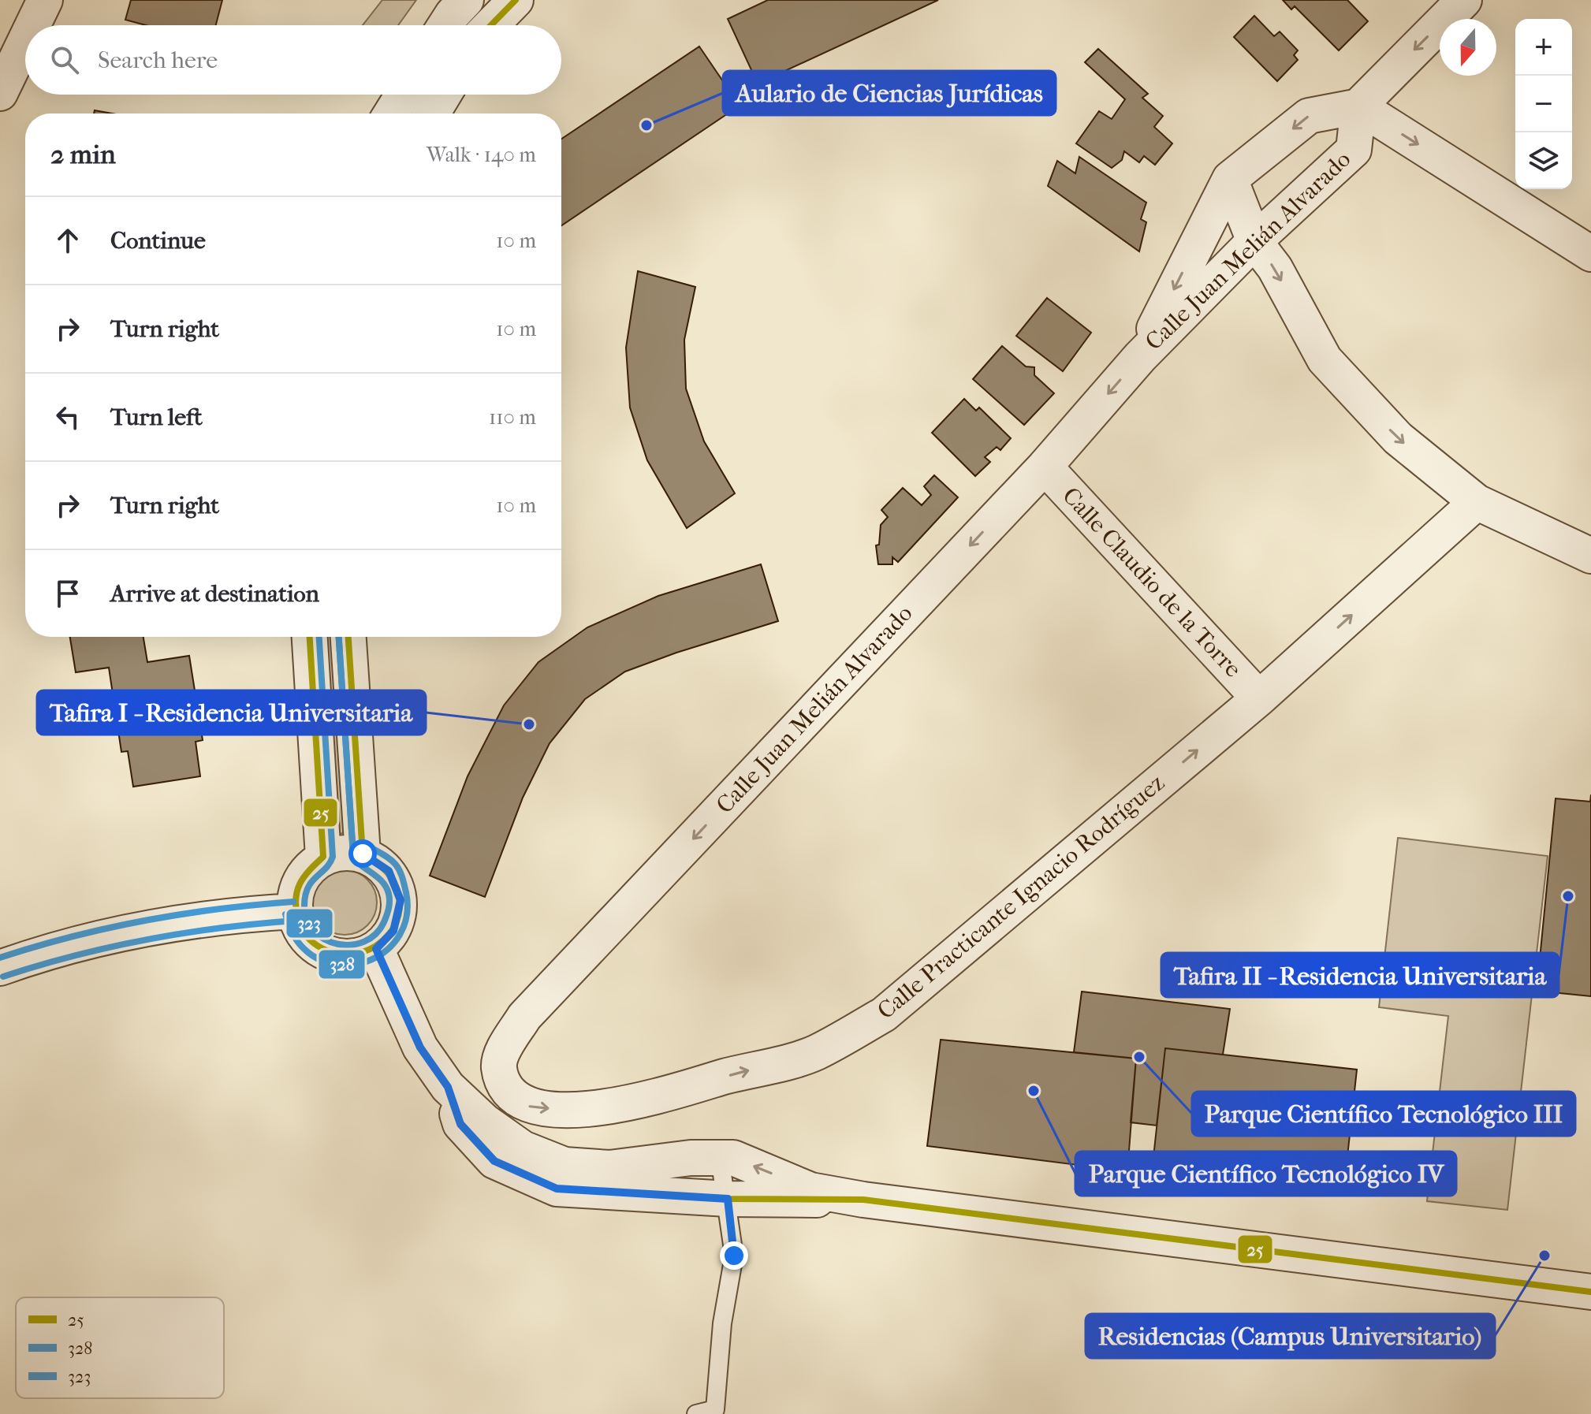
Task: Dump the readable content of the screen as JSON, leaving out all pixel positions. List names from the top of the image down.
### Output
{
  "streets": {
    "street": ["Calle Juan Melián Alvarado", "Calle Claudio de la Torre", "Calle Practicante Ignacio Rodríguez"]
  },
  "crossings": [
    ["Calle Juan Melián Alvarado", "Calle Claudio de la Torre"],
    ["Calle Juan Melián Alvarado", "Calle Practicante Ignacio Rodríguez"],
    ["Calle Claudio de la Torre", "Calle Practicante Ignacio Rodríguez"]
  ],
  "one_way": ["Calle Practicante Ignacio Rodríguez"],
  "places": [
    "Aulario de Ciencias Jurídicas",
    "Tafira I - Residencia Universitaria",
    "Tafira II - Residencia Universitaria",
    "Parque Científico Tecnológico III",
    "Parque Científico Tecnológico IV",
    "Residencias (Campus Universitario)"
  ],
  "lines": ["transit line 25", "transit line 328", "transit line 323"],
  "legend": ["25", "328", "323"],
  "north": "bottom",
  "page": {
    "map_buttons": ["+", "−"],
    "search": "Search here",
    "heading": ["2 min", "Walk · 140 m"],
    "list": [
      ["Continue", "10 m"],
      ["Turn right", "10 m"],
      ["Turn left", "110 m"],
      ["Turn right", "10 m"],
      "Arrive at destination"
    ]
  }
}
